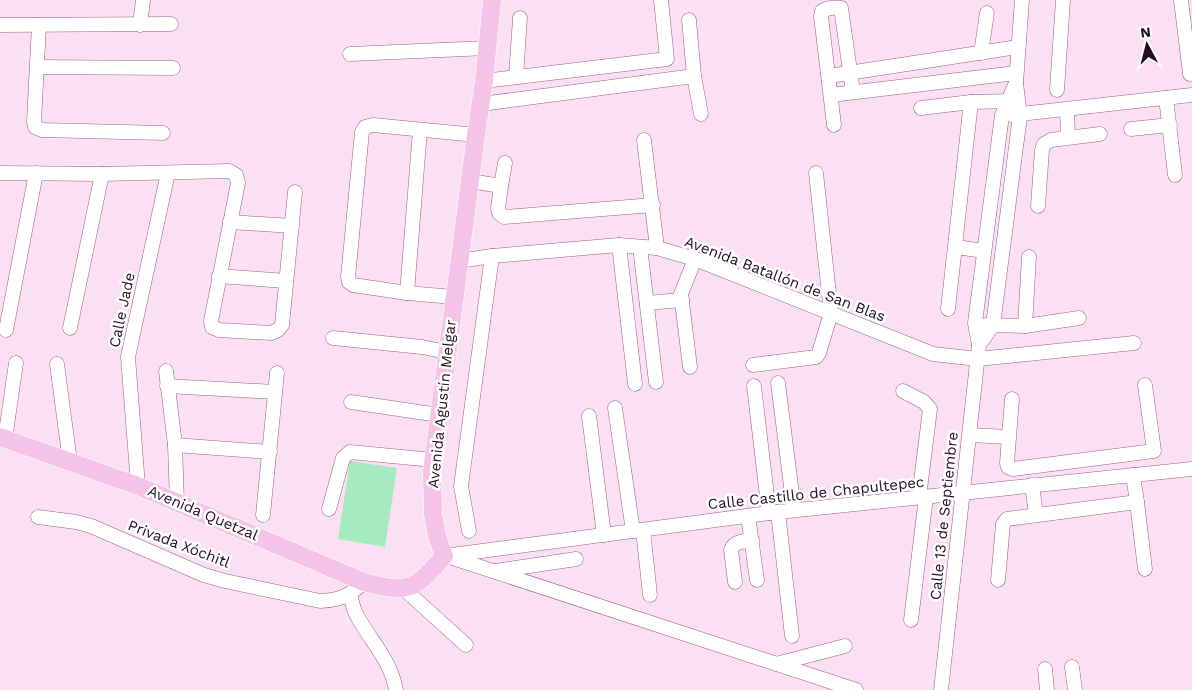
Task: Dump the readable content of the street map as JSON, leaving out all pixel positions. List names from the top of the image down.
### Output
{
  "streets": {
    "main road": ["Avenida Agustín Melgar", "Avenida Quetzal"],
    "street": [
      "Avenida Batallón de San Blas",
      "Calle Jade",
      "Calle Castillo de Chapultepec",
      "Calle 13 de Septiembre",
      "Privada Xóchitl"
    ]
  },
  "crossings": [
    ["Avenida Batallón de San Blas", "Avenida Agustín Melgar"],
    ["Avenida Batallón de San Blas", "Calle 13 de Septiembre"],
    ["Calle Jade", "Avenida Quetzal"],
    ["Avenida Agustín Melgar", "Calle Castillo de Chapultepec"],
    ["Calle Castillo de Chapultepec", "Calle 13 de Septiembre"],
    ["Avenida Quetzal", "Privada Xóchitl"]
  ],
  "north": "top"
}
